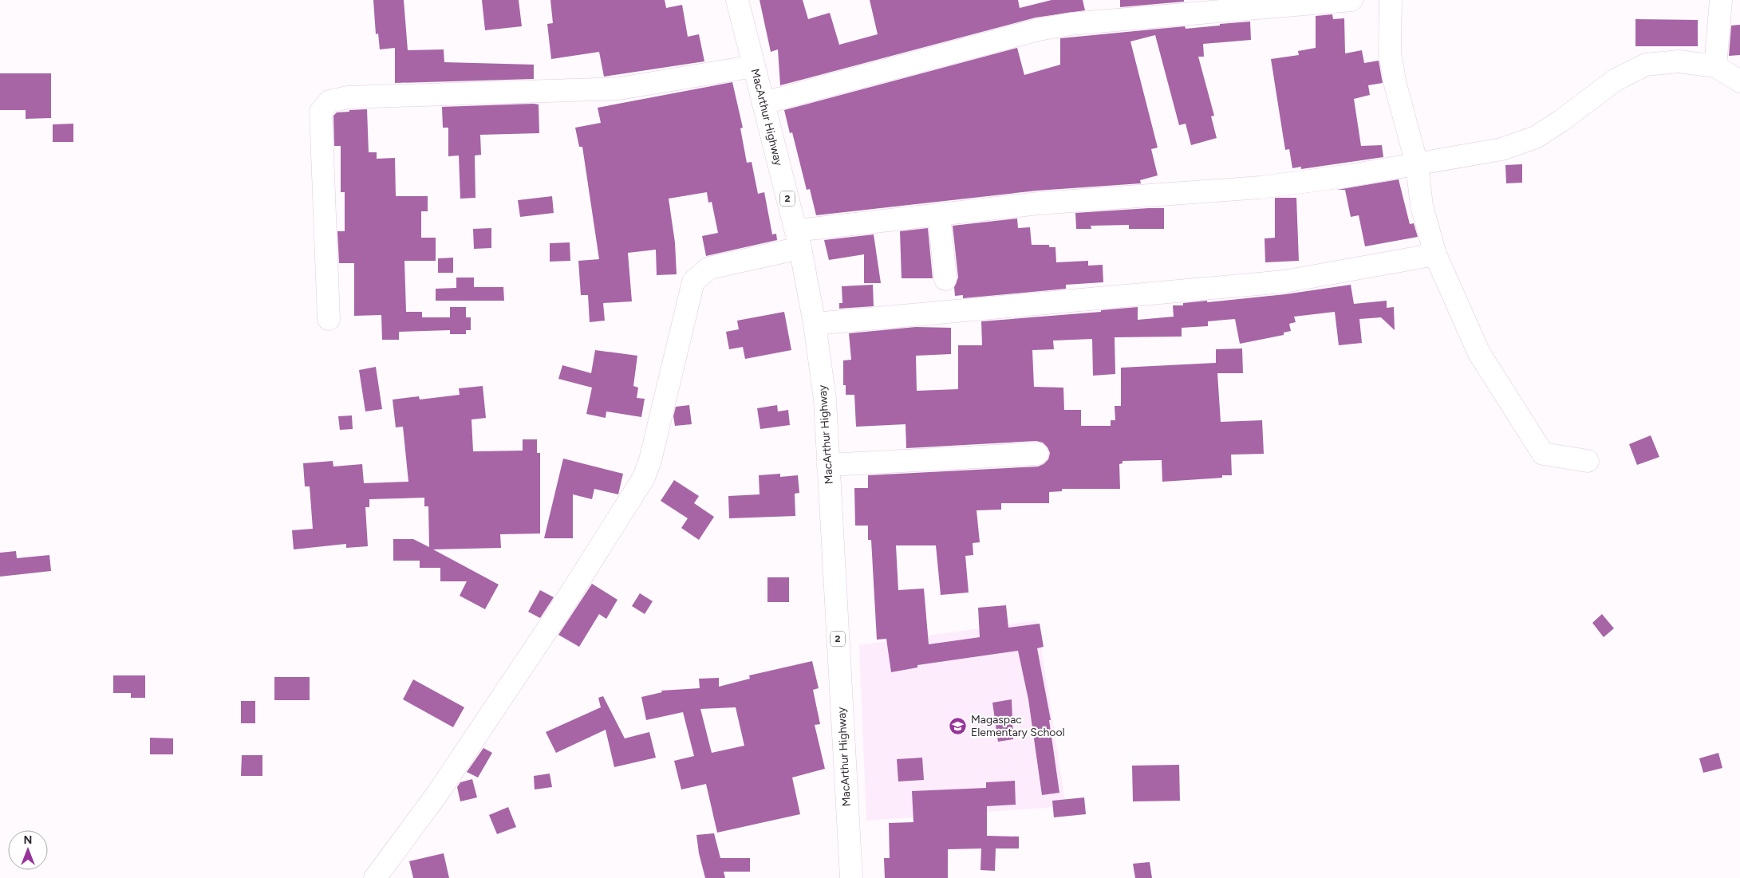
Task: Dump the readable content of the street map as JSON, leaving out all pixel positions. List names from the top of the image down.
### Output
{
  "streets": {
    "main road": ["MacArthur Highway", "2"]
  },
  "places": {
    "school or university": ["Magaspac Elementary School"]
  },
  "north": "top"
}
